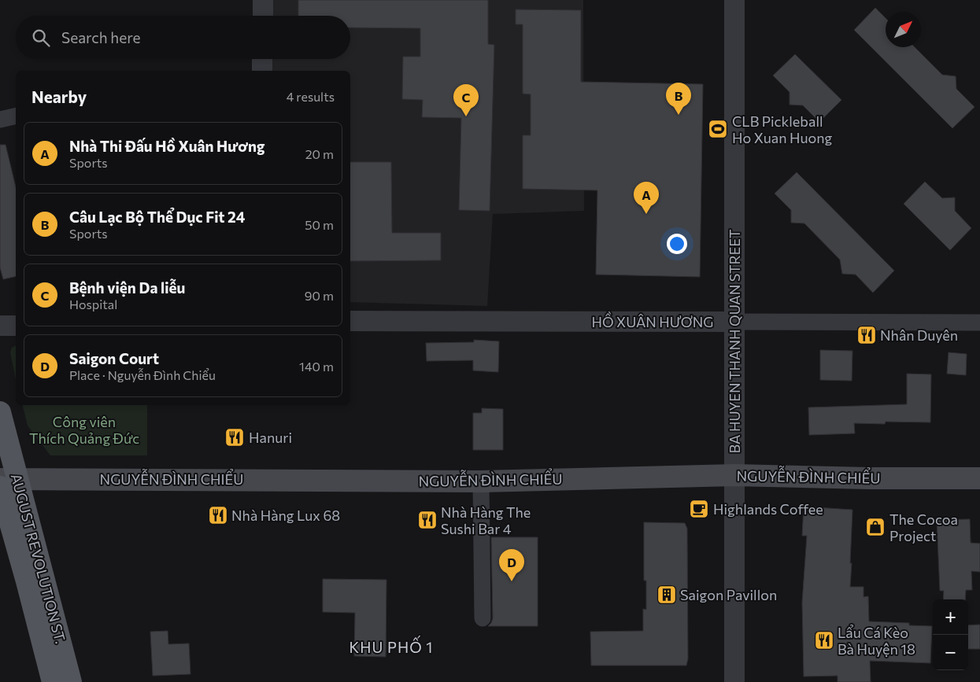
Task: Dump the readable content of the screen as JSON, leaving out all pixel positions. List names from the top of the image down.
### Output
{
  "streets": {
    "main road": ["NGUYỄN ĐÌNH CHIỂU", "AUGUST REVOLUTION ST."],
    "street": ["HỒ XUÂN HƯƠNG", "BA HUYEN THANH QUAN STREET"]
  },
  "crossings": [
    ["HỒ XUÂN HƯƠNG", "BA HUYEN THANH QUAN STREET"],
    ["BA HUYEN THANH QUAN STREET", "NGUYỄN ĐÌNH CHIỂU"],
    ["NGUYỄN ĐÌNH CHIỂU", "AUGUST REVOLUTION ST."]
  ],
  "districts": ["KHU PHỐ 1"],
  "parks": ["Công viên Thích Quảng Đức"],
  "places": {
    "sports": ["CLB Pickleball Ho Xuan Huong"],
    "restaurant": [
      "Nhân Duyên",
      "Hanuri",
      "Nhà Hàng Lux 68",
      "Nhà Hàng The Sushi Bar 4",
      "Lẩu Cá Kèo Bà Huyện 18"
    ],
    "cafe": ["Highlands Coffee"],
    "shop": ["The Cocoa Project"],
    "building": ["Saigon Pavillon"]
  },
  "north": "top right",
  "page": {
    "search": "Search here",
    "heading": ["Nearby", "4 results"],
    "pins": [
      "B",
      "C",
      "A",
      "D"
    ],
    "list": [
      {
        "mark": "A",
        "name": "Nhà Thi Đấu Hồ Xuân Hương",
        "note": "Sports",
        "value": "20 m"
      },
      {
        "mark": "B",
        "name": "Câu Lạc Bộ Thể Dục Fit 24",
        "note": "Sports",
        "value": "50 m"
      },
      {
        "mark": "C",
        "name": "Bệnh viện Da liễu",
        "note": "Hospital",
        "value": "90 m"
      },
      {
        "mark": "D",
        "name": "Saigon Court",
        "note": "Place · Nguyễn Đình Chiểu",
        "value": "140 m"
      }
    ],
    "map_buttons": ["+", "−"]
  }
}
